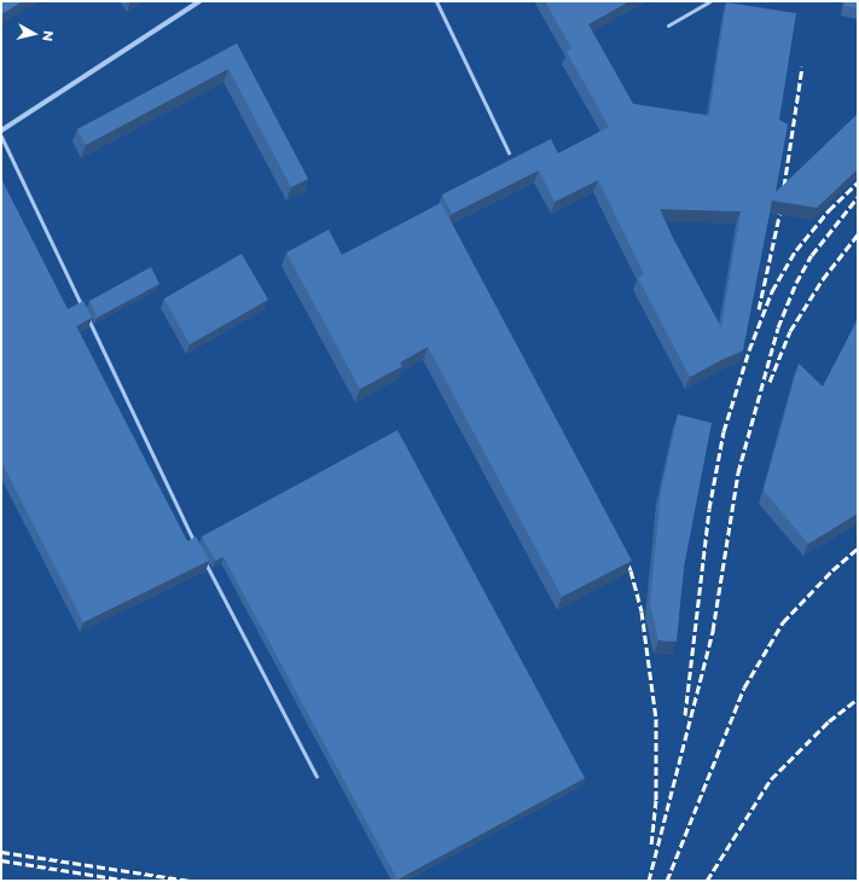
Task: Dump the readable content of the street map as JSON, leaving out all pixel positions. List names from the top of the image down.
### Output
{
  "north": "right"
}
